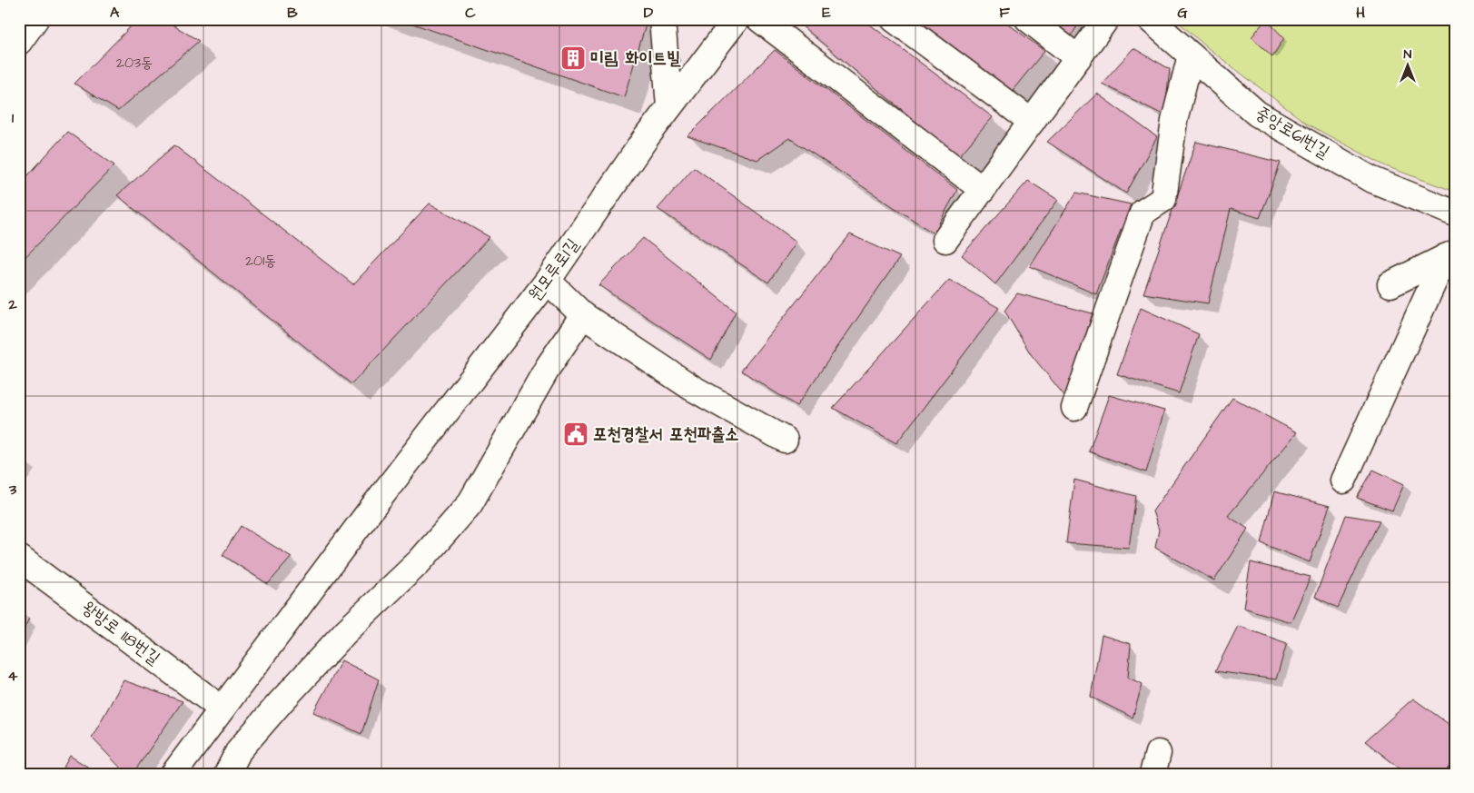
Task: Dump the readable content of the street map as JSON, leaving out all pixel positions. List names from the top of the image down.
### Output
{
  "streets": {
    "street": ["중앙로61번길", "원모루로1길", "왕방로 118번길"]
  },
  "crossings": [
    ["원모루로1길", "왕방로 118번길"]
  ],
  "places": {
    "building": ["미림 화이트빌"],
    "public building": ["포천경찰서 포천파출소"]
  },
  "house_numbers": ["203동", "201동"],
  "north": "top",
  "grid": {
    "columns": [
      "A",
      "B",
      "C",
      "D",
      "E",
      "F",
      "G",
      "H"
    ],
    "rows": [
      "1",
      "2",
      "3",
      "4"
    ]
  }
}
